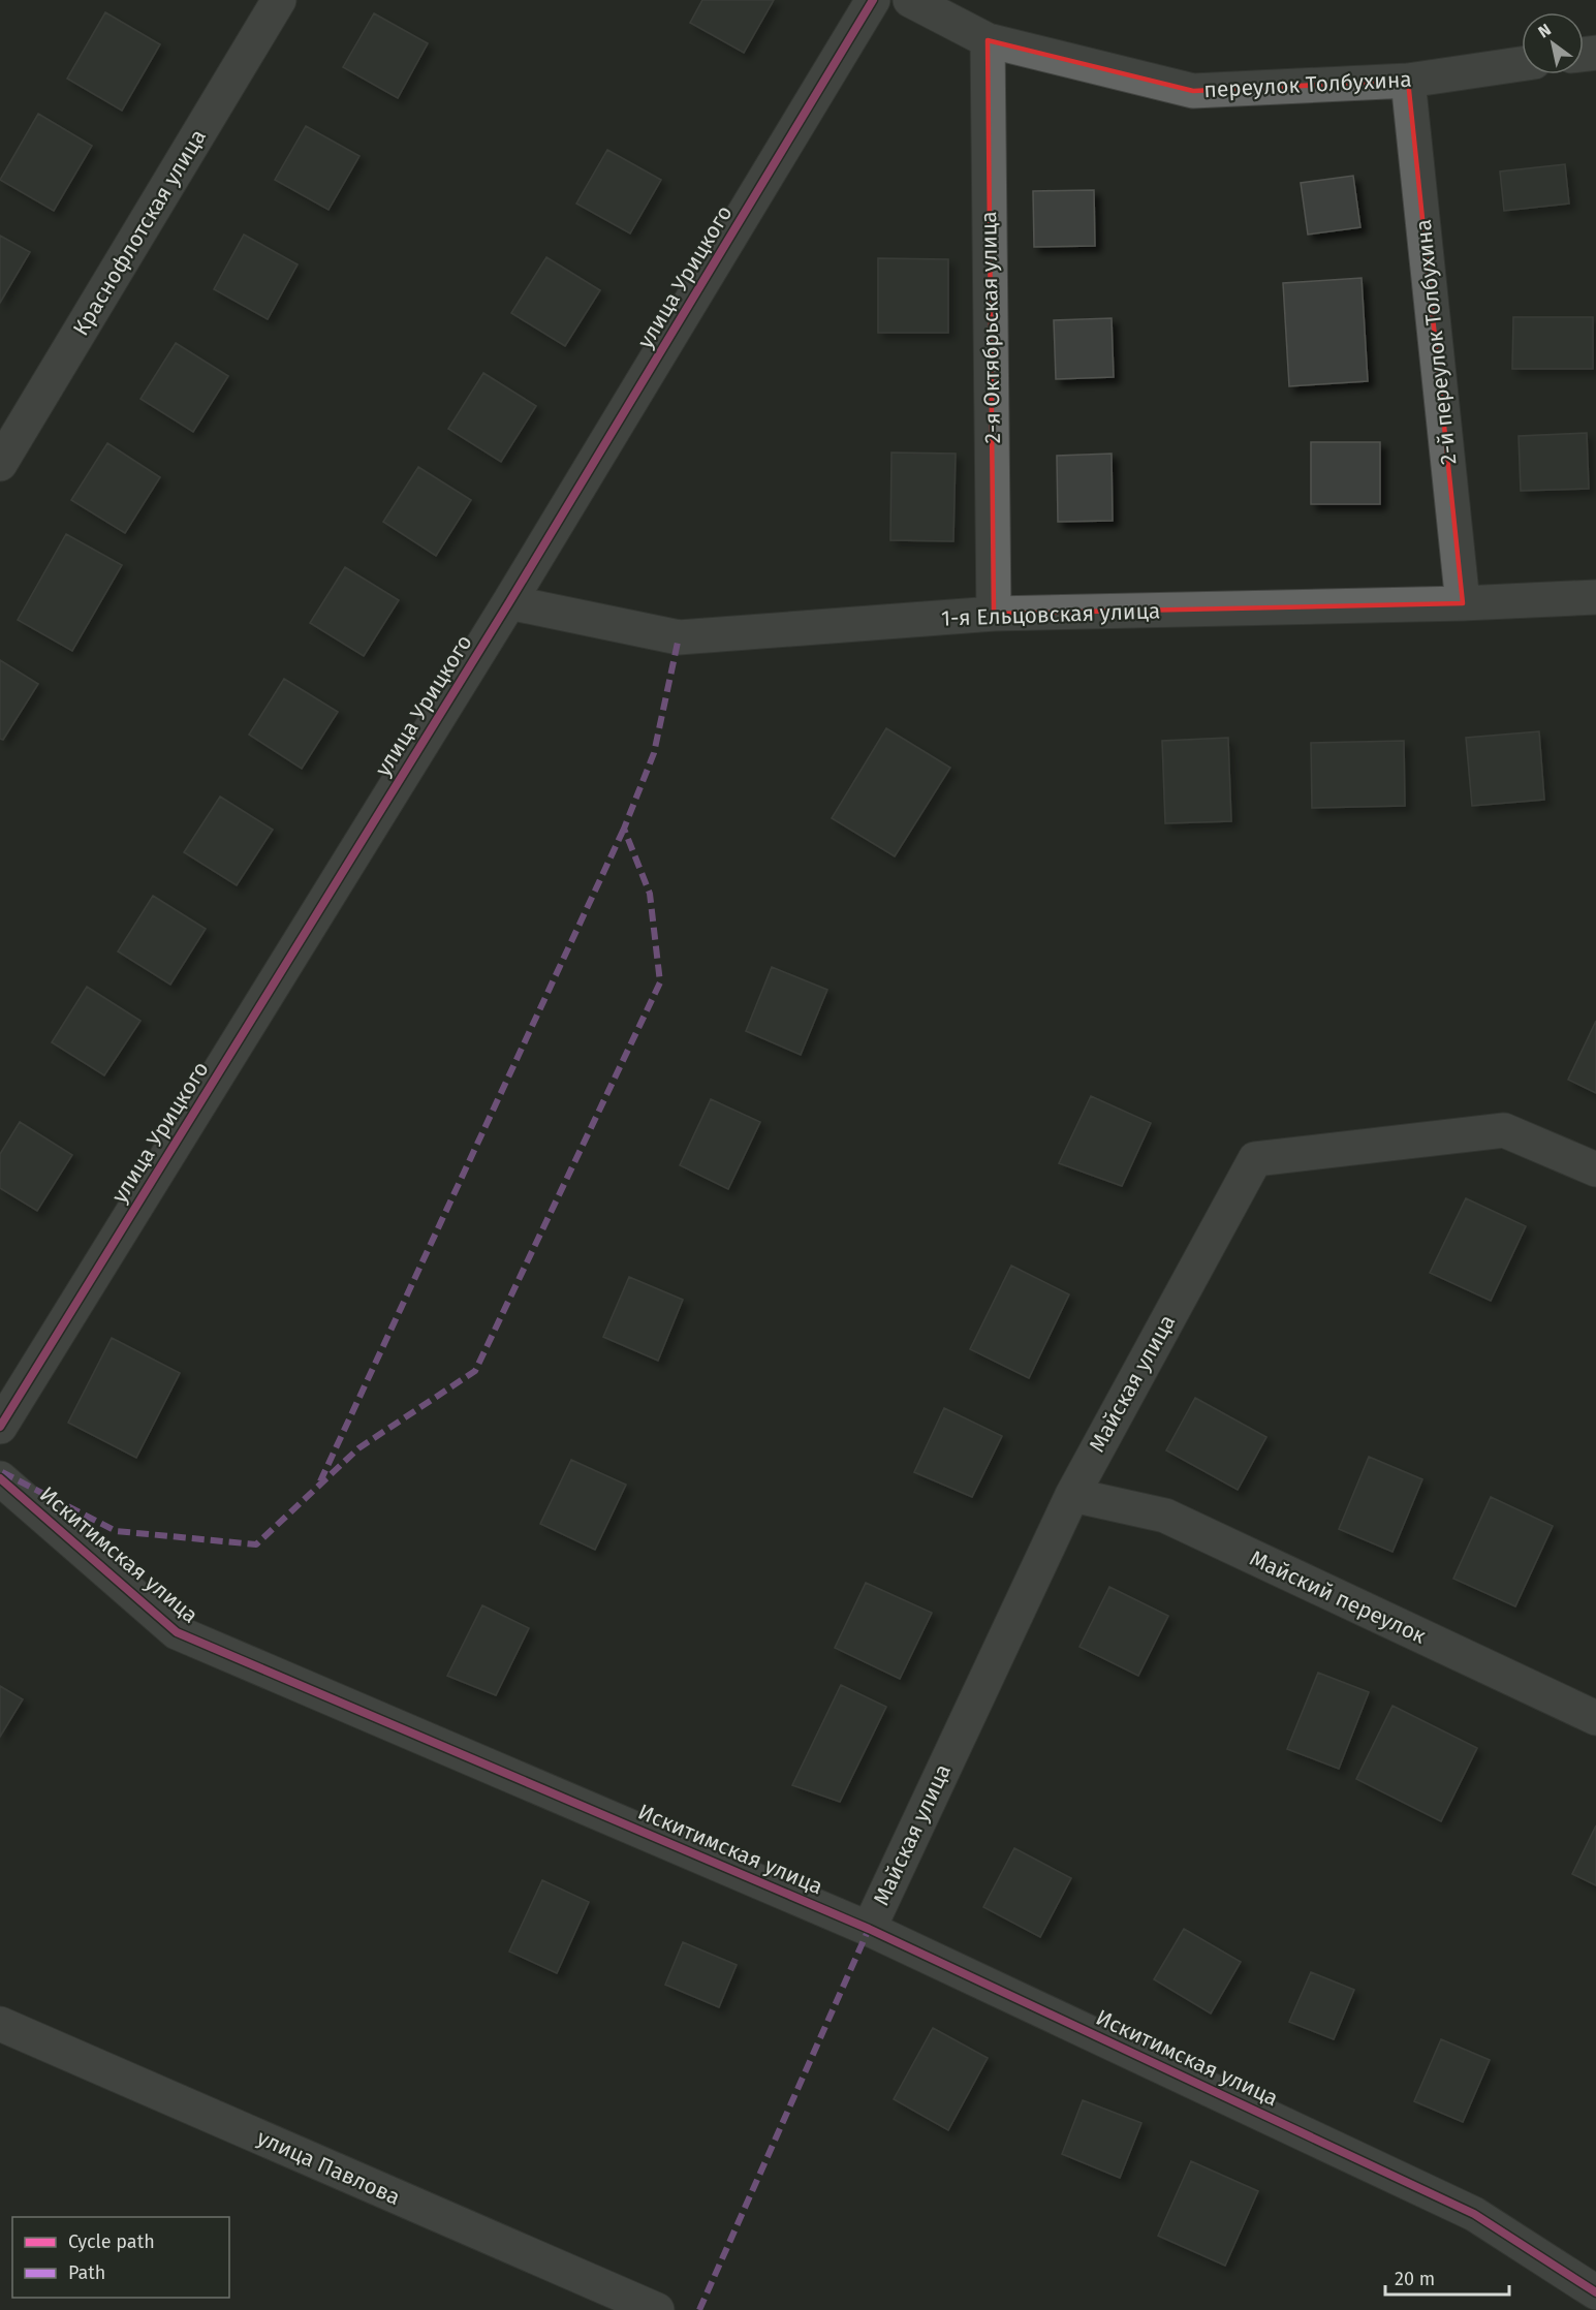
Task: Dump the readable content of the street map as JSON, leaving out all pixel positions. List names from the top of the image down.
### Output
{
  "streets": {
    "street": [
      "переулок Толбухина",
      "Краснофлотская улица",
      "улица Урицкого",
      "2-я Октябрьская улица",
      "2-й переулок Толбухина",
      "1-я Ельцовская улица",
      "Майская улица",
      "Искитимская улица",
      "Майский переулок",
      "улица Павлова"
    ]
  },
  "crossings": [
    ["переулок Толбухина", "2-я Октябрьская улица"],
    ["переулок Толбухина", "2-й переулок Толбухина"],
    ["улица Урицкого", "1-я Ельцовская улица"],
    ["2-я Октябрьская улица", "1-я Ельцовская улица"],
    ["2-й переулок Толбухина", "1-я Ельцовская улица"],
    ["Майская улица", "Искитимская улица"],
    ["Майская улица", "Майский переулок"]
  ],
  "legend": ["Cycle path", "Path"],
  "scale_bar": "20 m",
  "north": "top left"
}
